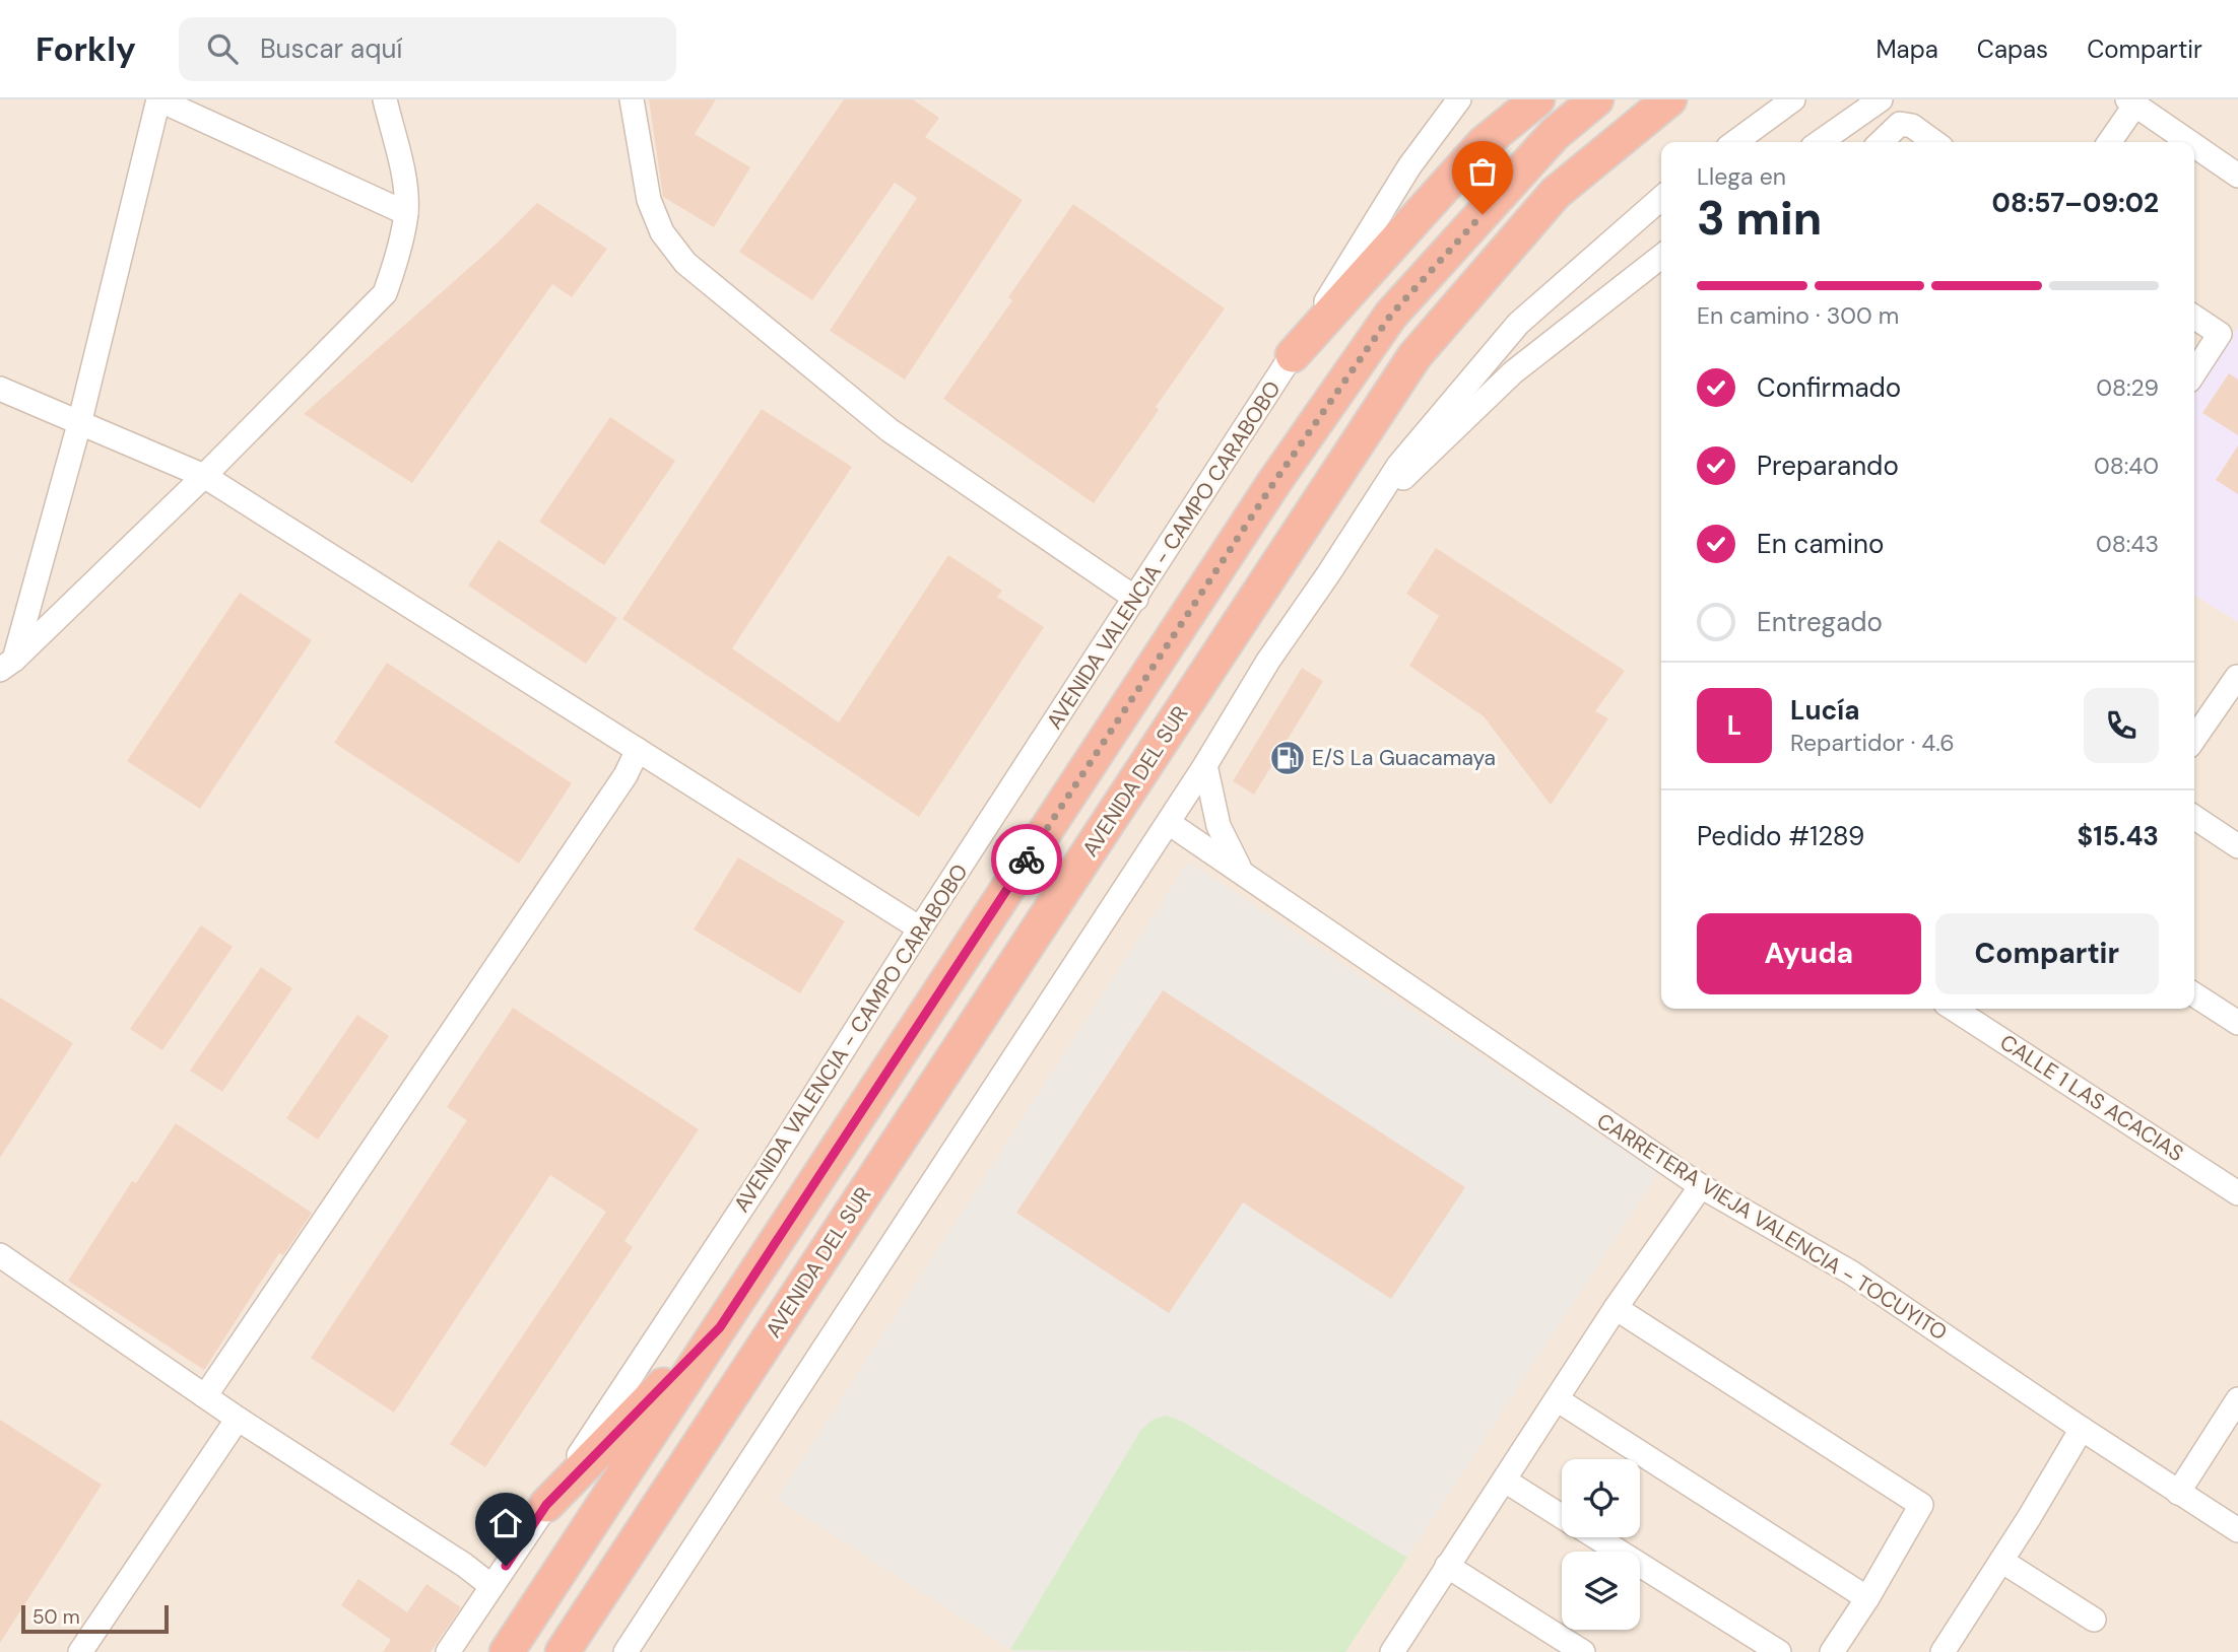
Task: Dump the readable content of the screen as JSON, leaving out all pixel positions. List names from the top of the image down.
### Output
{
  "streets": {
    "highway": ["AVENIDA DEL SUR"],
    "street": ["AVENIDA VALENCIA - CAMPO CARABOBO", "CALLE 1 LAS ACACIAS", "CARRETERA VIEJA VALENCIA - TOCUYITO"]
  },
  "places": {
    "fuel station": ["E/S La Guacamaya"]
  },
  "scale_bar": "50 m",
  "page": {
    "header": "Forkly",
    "search": "Buscar aquí",
    "nav": ["Mapa", "Capas", "Compartir"],
    "heading": ["3 min", "Llega en", "08:57–09:02"],
    "panel": [
      "Lucía",
      "Repartidor · 4.6",
      "Pedido #1289",
      "$15.43"
    ],
    "bar": "En camino · 300 m",
    "list": [
      ["Confirmado", "08:29"],
      ["Preparando", "08:40"],
      ["En camino", "08:43"],
      "Entregado"
    ],
    "round": "L",
    "buttons": ["Ayuda", "Compartir"],
    "scale": "50 m"
  }
}
